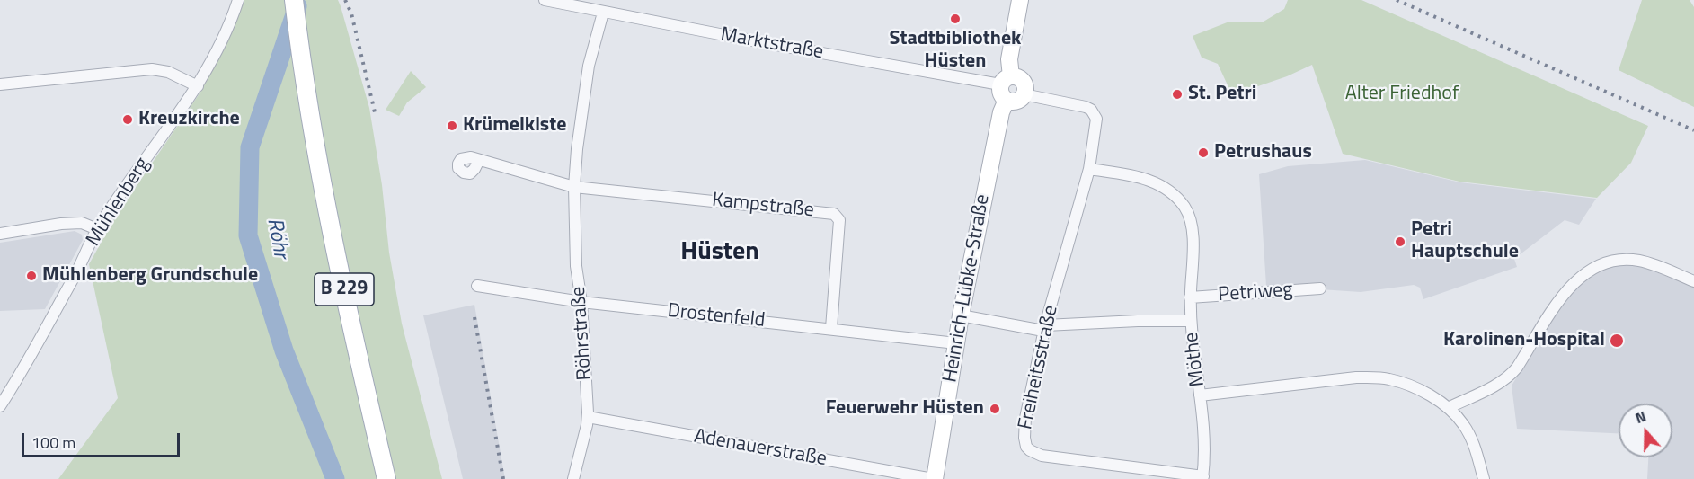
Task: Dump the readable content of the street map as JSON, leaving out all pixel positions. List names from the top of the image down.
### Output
{
  "streets": {
    "main road": ["B 229"],
    "street": [
      "Marktstraße",
      "Mühlenberg",
      "Kampstraße",
      "Heinrich-Lübke-Straße",
      "Petriweg",
      "Drostenfeld",
      "Röhrstraße",
      "Möthe",
      "Freiheitsstraße",
      "Adenauerstraße"
    ]
  },
  "crossings": [
    ["Marktstraße", "Heinrich-Lübke-Straße"],
    ["Marktstraße", "Röhrstraße"],
    ["Kampstraße", "Drostenfeld"],
    ["Kampstraße", "Röhrstraße"],
    ["Heinrich-Lübke-Straße", "Drostenfeld"],
    ["Heinrich-Lübke-Straße", "Adenauerstraße"],
    ["Petriweg", "Möthe"],
    ["Drostenfeld", "Röhrstraße"],
    ["Röhrstraße", "Adenauerstraße"],
    ["Möthe", "Freiheitsstraße"]
  ],
  "districts": ["Hüsten"],
  "water": ["Röhr"],
  "parks": ["Alter Friedhof"],
  "places": [
    "Stadtbibliothek Hüsten",
    "St. Petri",
    "Kreuzkirche",
    "Krümelkiste",
    "Petrushaus",
    "Petri Hauptschule",
    "Mühlenberg Grundschule",
    "Karolinen-Hospital",
    "Feuerwehr Hüsten"
  ],
  "scale_bar": "100 m",
  "north": "top"
}
